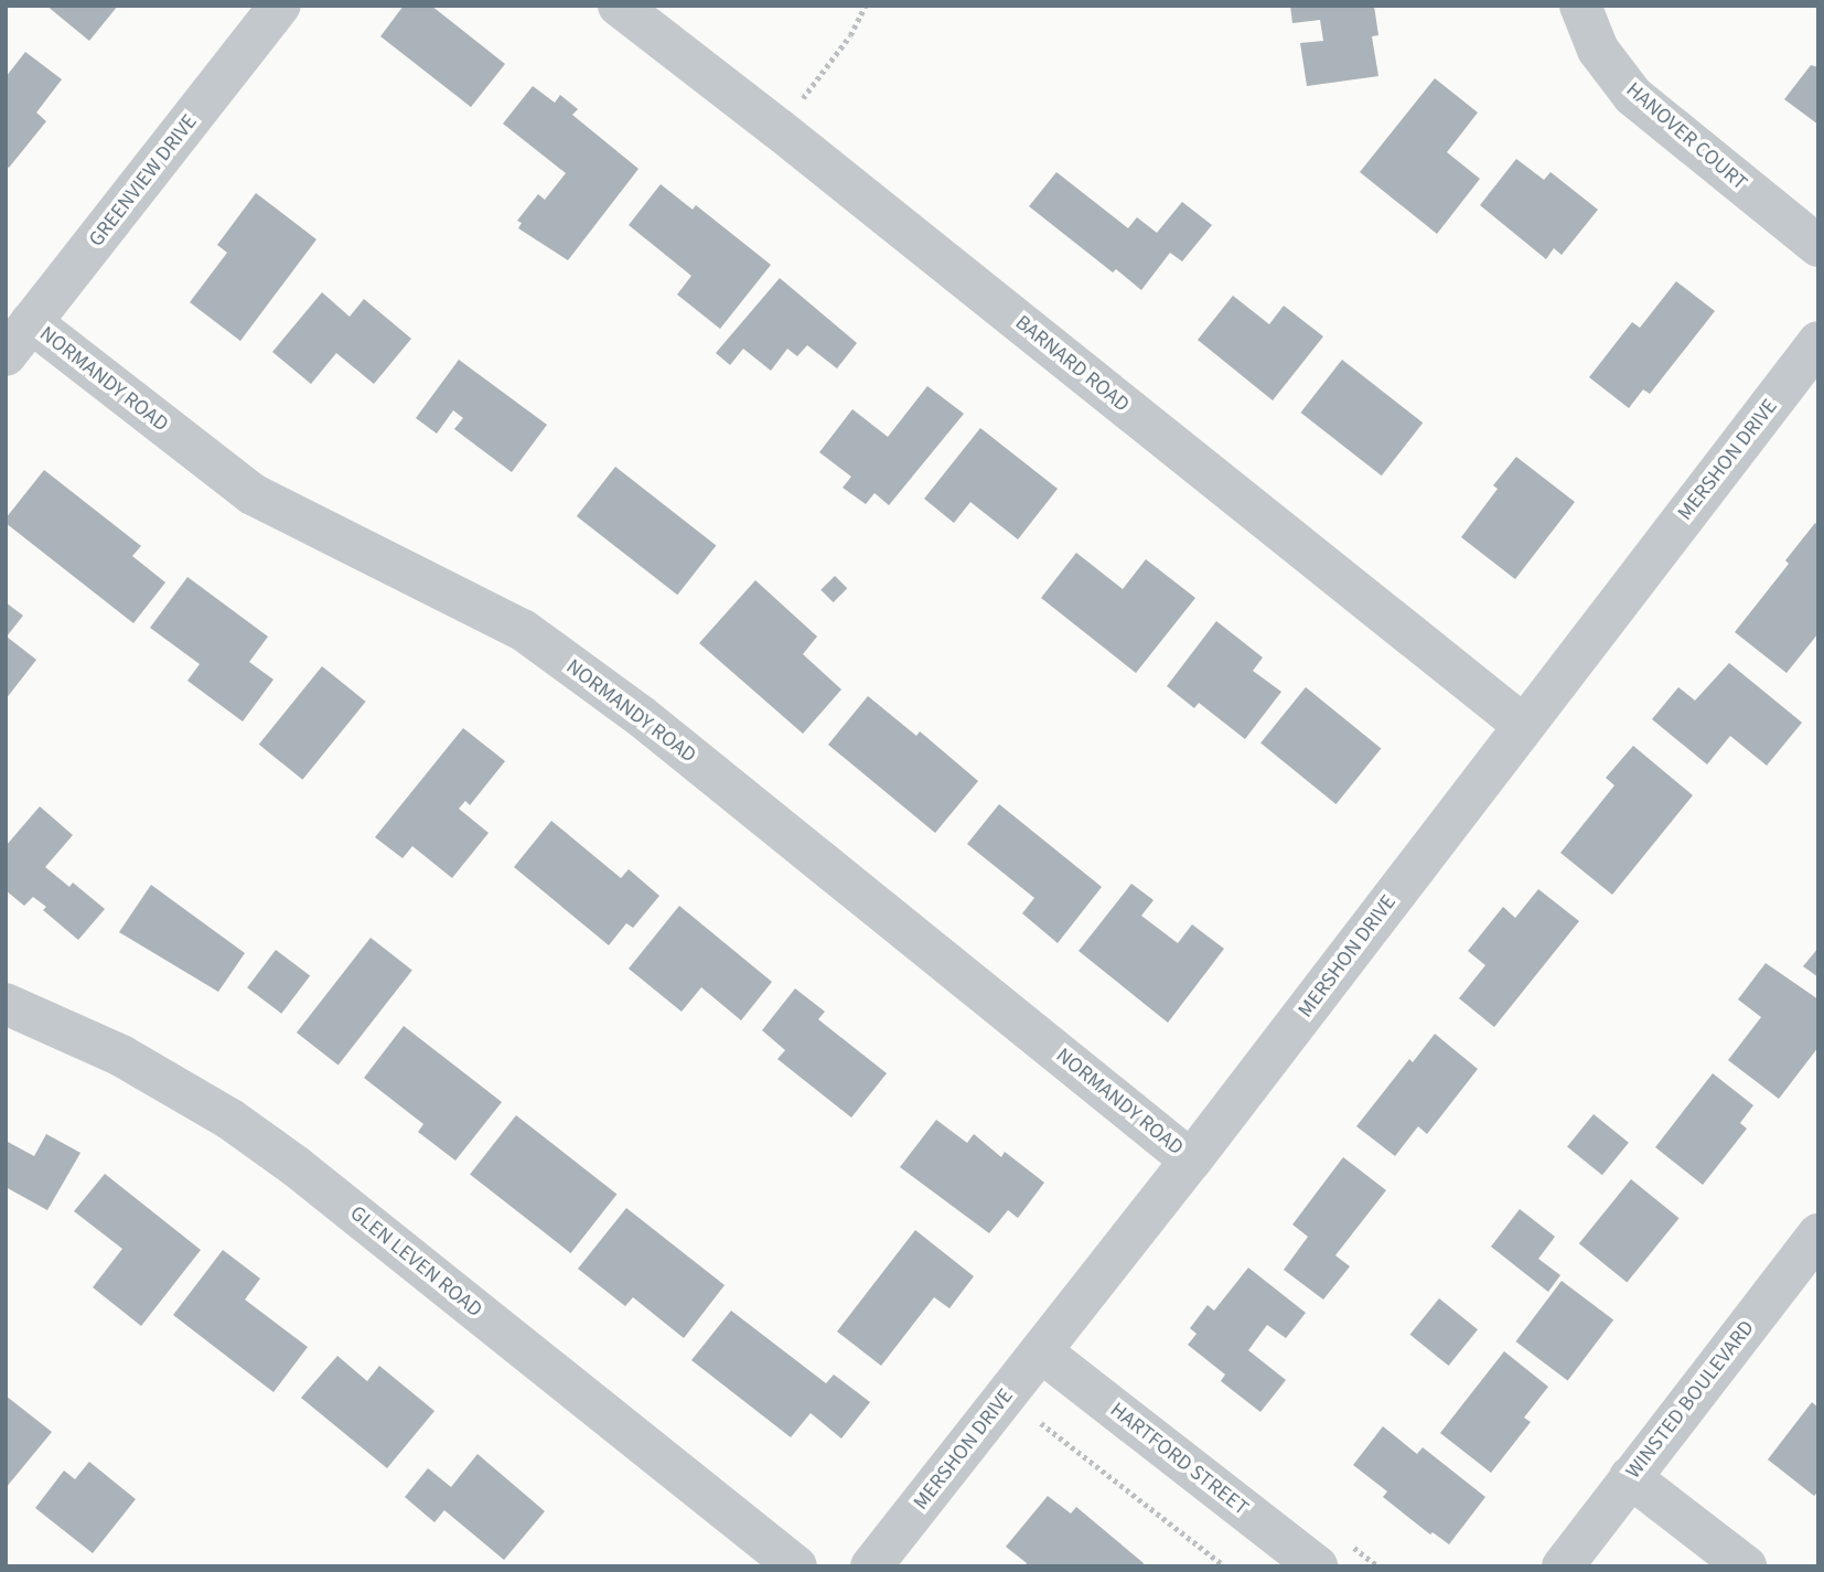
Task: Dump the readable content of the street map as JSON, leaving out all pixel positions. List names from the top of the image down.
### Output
{
  "streets": {
    "street": [
      "HANOVER COURT",
      "GREENVIEW DRIVE",
      "BARNARD ROAD",
      "NORMANDY ROAD",
      "MERSHON DRIVE",
      "GLEN LEVEN ROAD",
      "WINSTED BOULEVARD",
      "HARTFORD STREET"
    ]
  },
  "crossings": [
    ["GREENVIEW DRIVE", "NORMANDY ROAD"],
    ["BARNARD ROAD", "MERSHON DRIVE"],
    ["NORMANDY ROAD", "MERSHON DRIVE"],
    ["MERSHON DRIVE", "HARTFORD STREET"]
  ]
}
